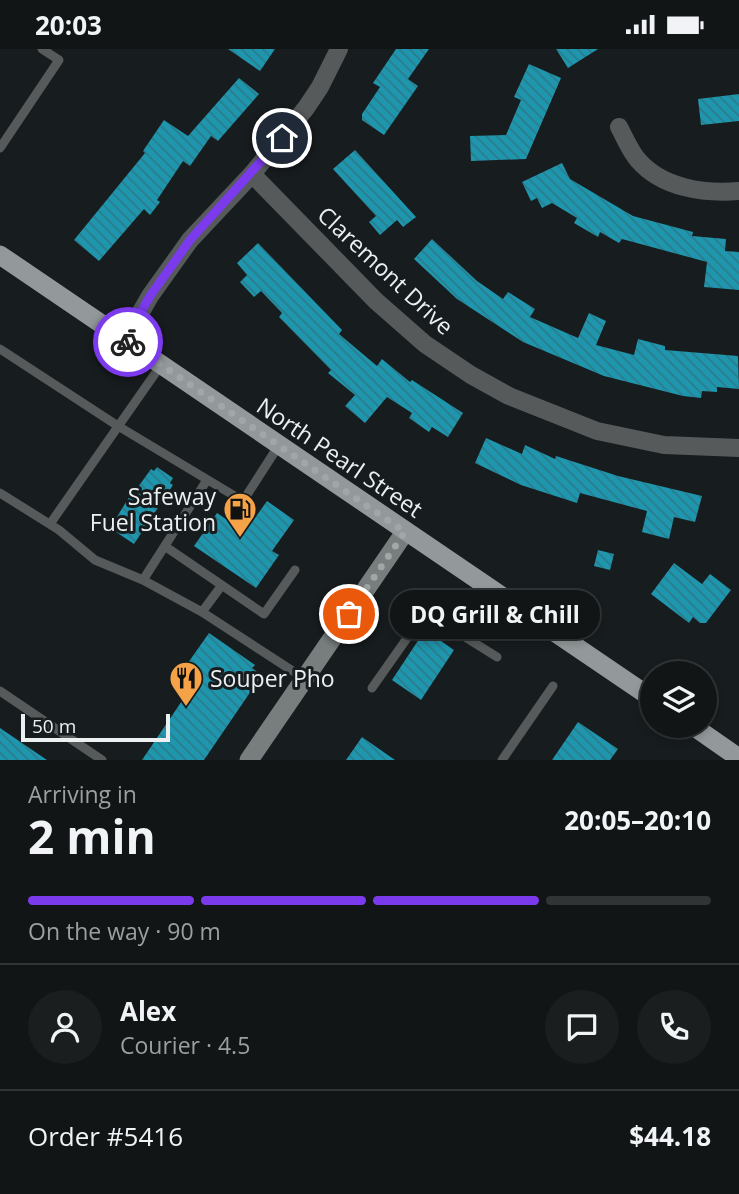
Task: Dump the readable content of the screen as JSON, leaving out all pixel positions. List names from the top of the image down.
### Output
{
  "streets": {
    "main road": ["North Pearl Street"],
    "street": ["Claremont Drive"]
  },
  "places": {
    "fuel station": ["Safeway Fuel Station"],
    "other": ["DQ Grill & Chill"],
    "restaurant": ["Souper Pho"]
  },
  "scale_bar": "50 m",
  "page": {
    "status": "20:03",
    "bubble": "DQ Grill & Chill",
    "scale": "50 m",
    "heading": ["2 min", "Arriving in", "20:05–20:10"],
    "panel": [
      "Alex",
      "Courier · 4.5",
      "Order #5416",
      "$44.18"
    ],
    "bar": "On the way · 90 m"
  }
}
